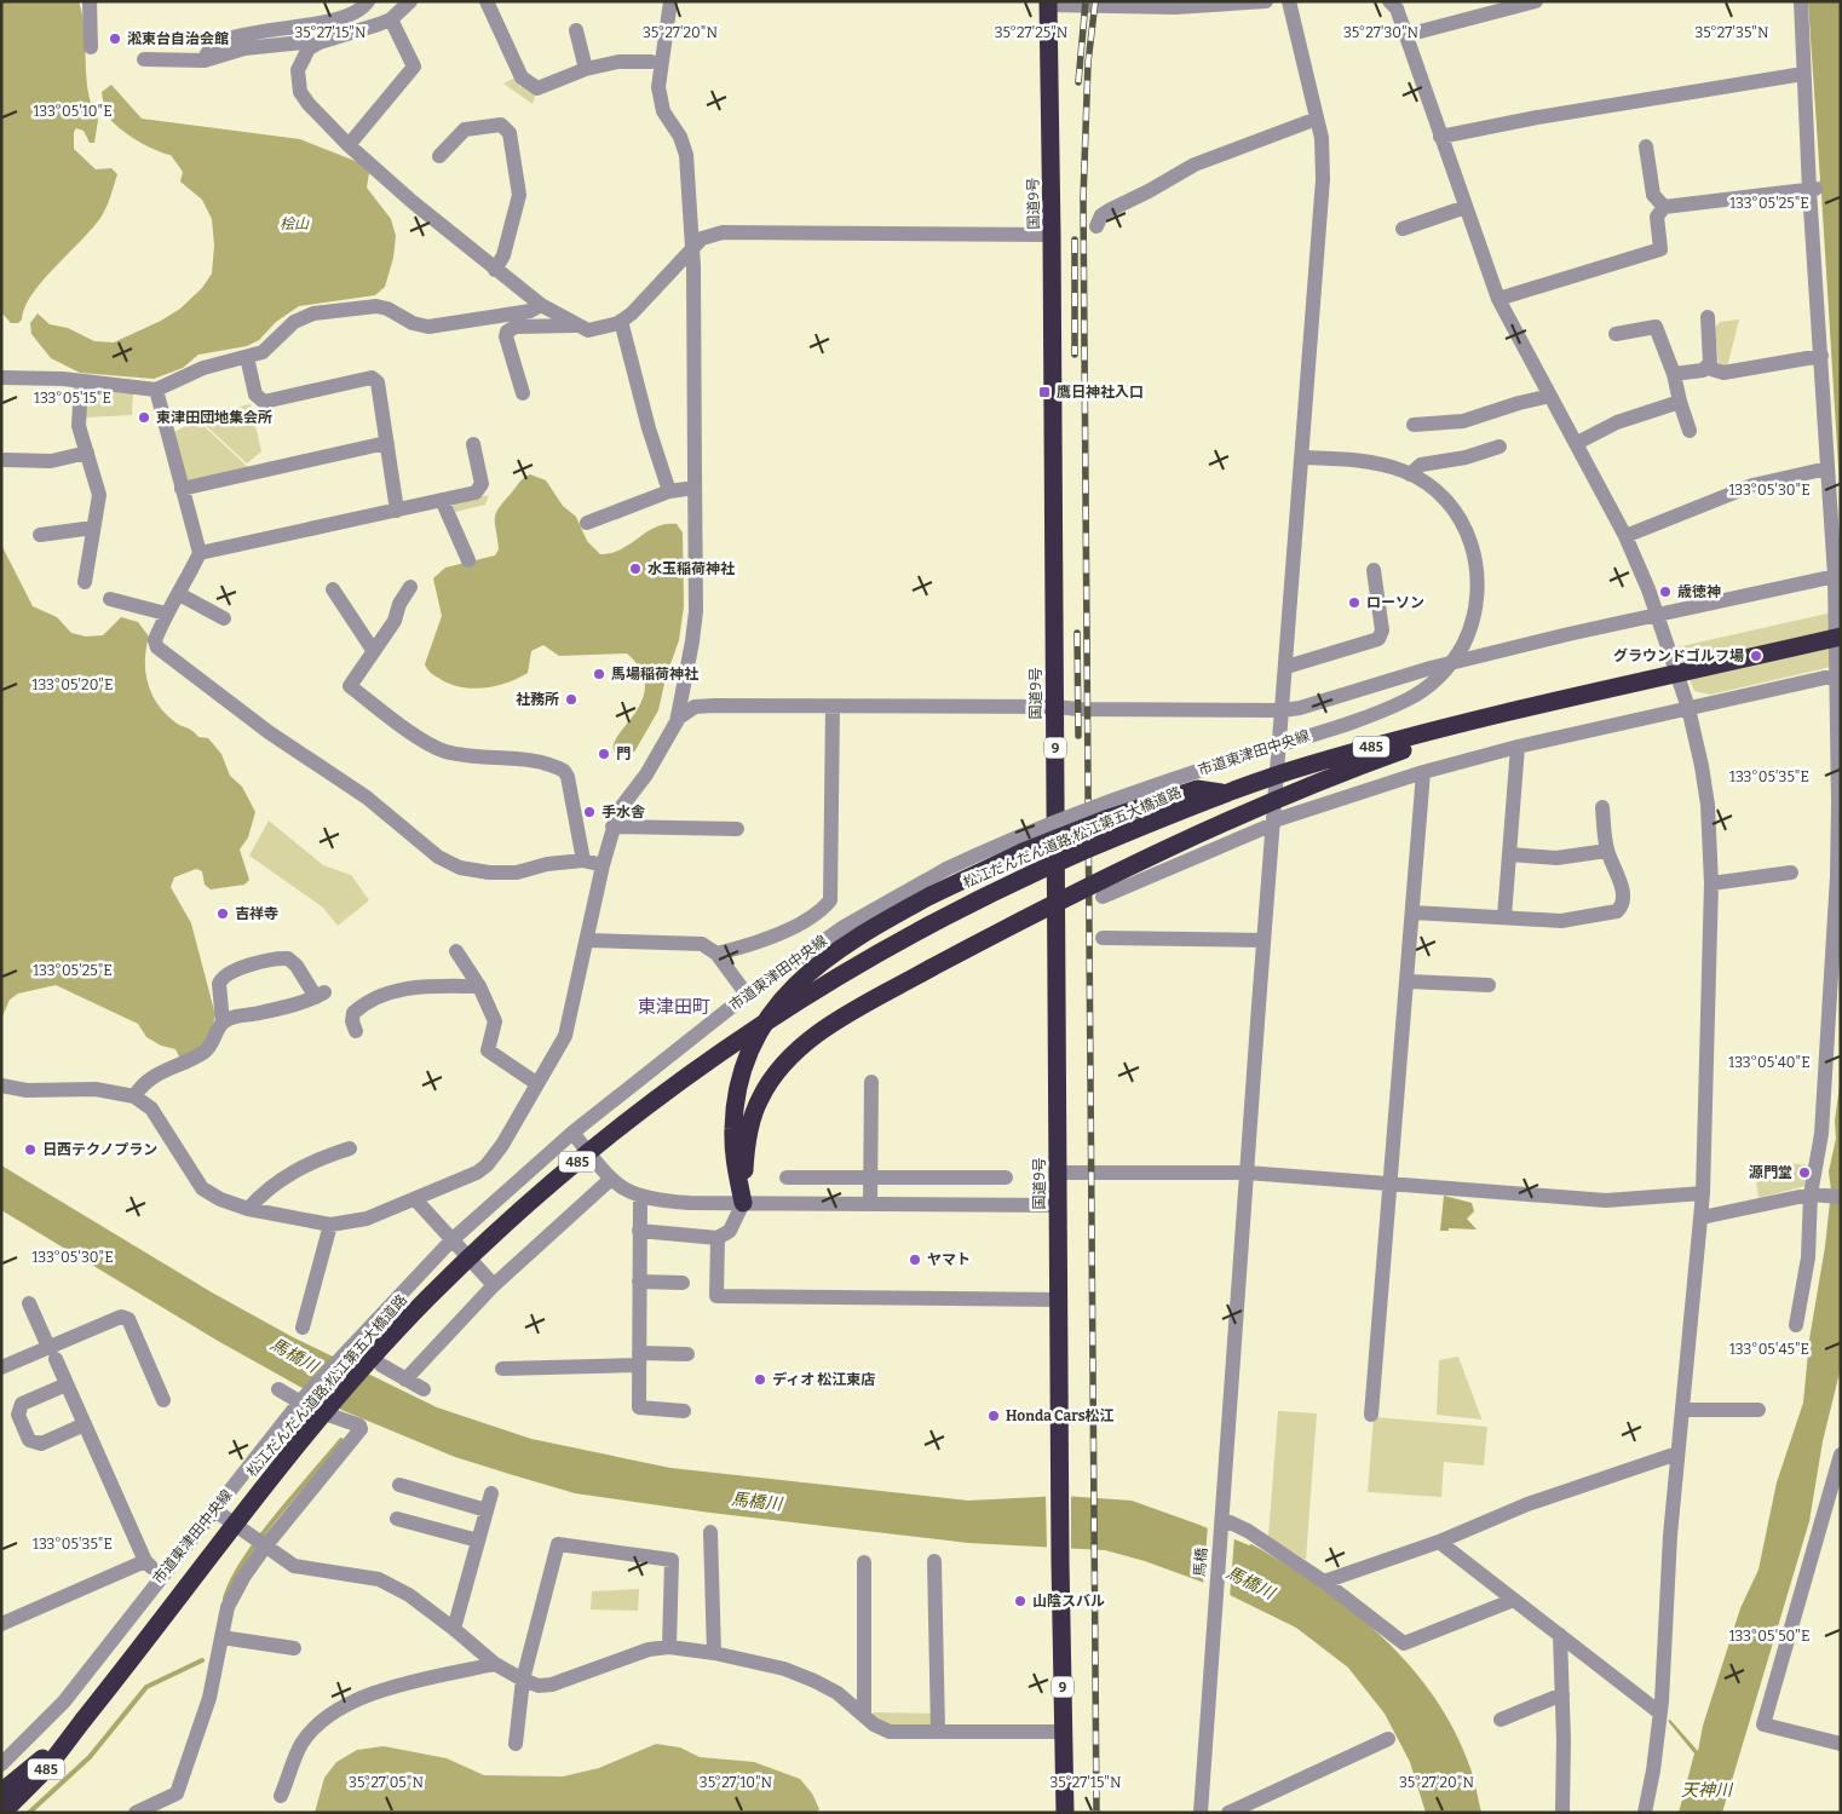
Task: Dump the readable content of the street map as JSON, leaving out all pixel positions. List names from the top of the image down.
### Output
{
  "streets": {
    "highway": [
      "国道9号",
      "485",
      "9",
      "松江だんだん道路;松江第五大橋道路"
    ],
    "street": ["市道東津田中央線", "馬橋"]
  },
  "crossings": [
    ["国道9号", "9"],
    ["485", "松江だんだん道路;松江第五大橋道路"],
    ["市道東津田中央線", "馬橋"]
  ],
  "districts": ["東津田町"],
  "water": ["馬橋川", "天神川"],
  "parks": ["桧山"],
  "places": {
    "other": [
      "淞東台自治会館",
      "東津田団地集会所",
      "水玉稲荷神社",
      "歳徳神",
      "ローソン",
      "グラウンドゴルフ場",
      "馬場稲荷神社",
      "社務所",
      "門",
      "手水舎",
      "吉祥寺",
      "日西テクノプラン",
      "源門堂",
      "ヤマト",
      "ディオ 松江東店",
      "Honda Cars松江",
      "山陰スバル"
    ],
    "transit": ["鷹日神社入口"]
  },
  "coordinates": [
    "35°27'15\"N",
    "35°27'20\"N",
    "35°27'25\"N",
    "35°27'30\"N",
    "35°27'35\"N",
    "133°05'10\"E",
    "133°05'25\"E",
    "133°05'15\"E",
    "133°05'30\"E",
    "133°05'20\"E",
    "133°05'35\"E",
    "133°05'40\"E",
    "133°05'45\"E",
    "133°05'50\"E",
    "35°27'05\"N",
    "35°27'10\"N"
  ]
}
